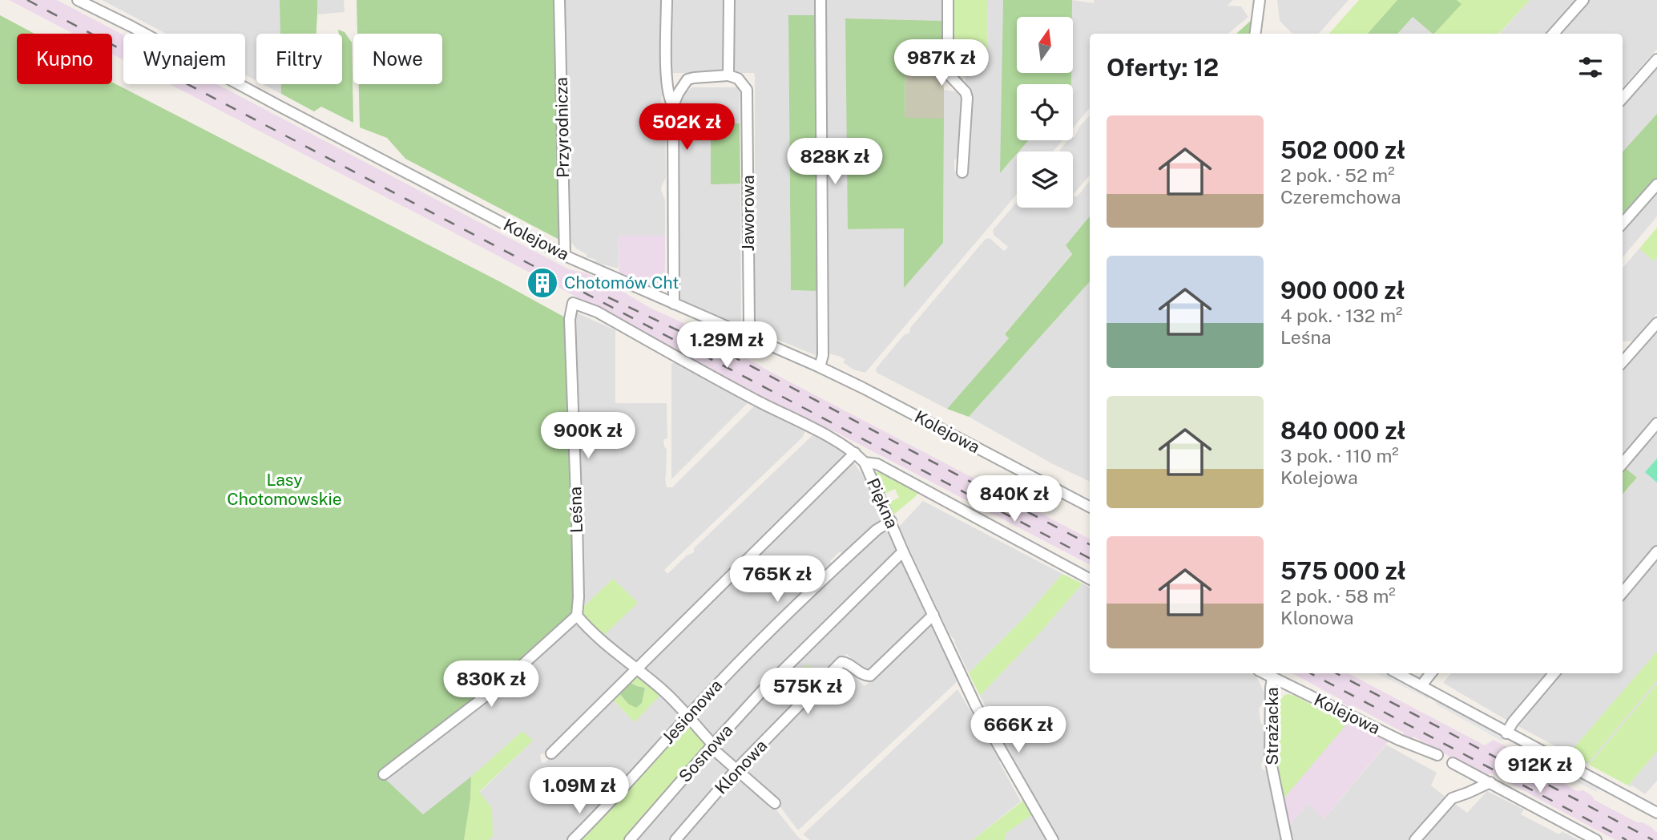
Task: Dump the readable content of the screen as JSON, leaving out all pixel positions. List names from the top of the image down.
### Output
{
  "streets": {
    "street": [
      "Przyrodnicza",
      "Jaworowa",
      "Kolejowa",
      "Piękna",
      "Leśna",
      "Jesionowa",
      "Strażacka",
      "Sosnowa",
      "Klonowa"
    ]
  },
  "crossings": [
    ["Przyrodnicza", "Kolejowa"],
    ["Jaworowa", "Kolejowa"],
    ["Kolejowa", "Strażacka"],
    ["Piękna", "Leśna"],
    ["Piękna", "Jesionowa"],
    ["Piękna", "Sosnowa"],
    ["Piękna", "Klonowa"]
  ],
  "parks": ["Lasy Chotomowskie"],
  "places": {
    "building": ["Chotomów Cht"]
  },
  "north": "top",
  "page": {
    "chip": [
      "Kupno",
      "Wynajem",
      "Filtry",
      "Nowe"
    ],
    "heading": "Oferty: 12",
    "price": [
      "987K zł",
      "502K zł",
      "828K zł",
      "1.29M zł",
      "900K zł",
      "840K zł",
      "765K zł",
      "830K zł",
      "575K zł",
      "666K zł",
      "912K zł",
      "1.09M zł"
    ],
    "list": [
      {
        "name": "502 000 zł",
        "note": "2 pok. · 52 m² · Czeremchowa"
      },
      {
        "name": "900 000 zł",
        "note": "4 pok. · 132 m² · Leśna"
      },
      {
        "name": "840 000 zł",
        "note": "3 pok. · 110 m² · Kolejowa"
      },
      {
        "name": "575 000 zł",
        "note": "2 pok. · 58 m² · Klonowa"
      }
    ]
  }
}
